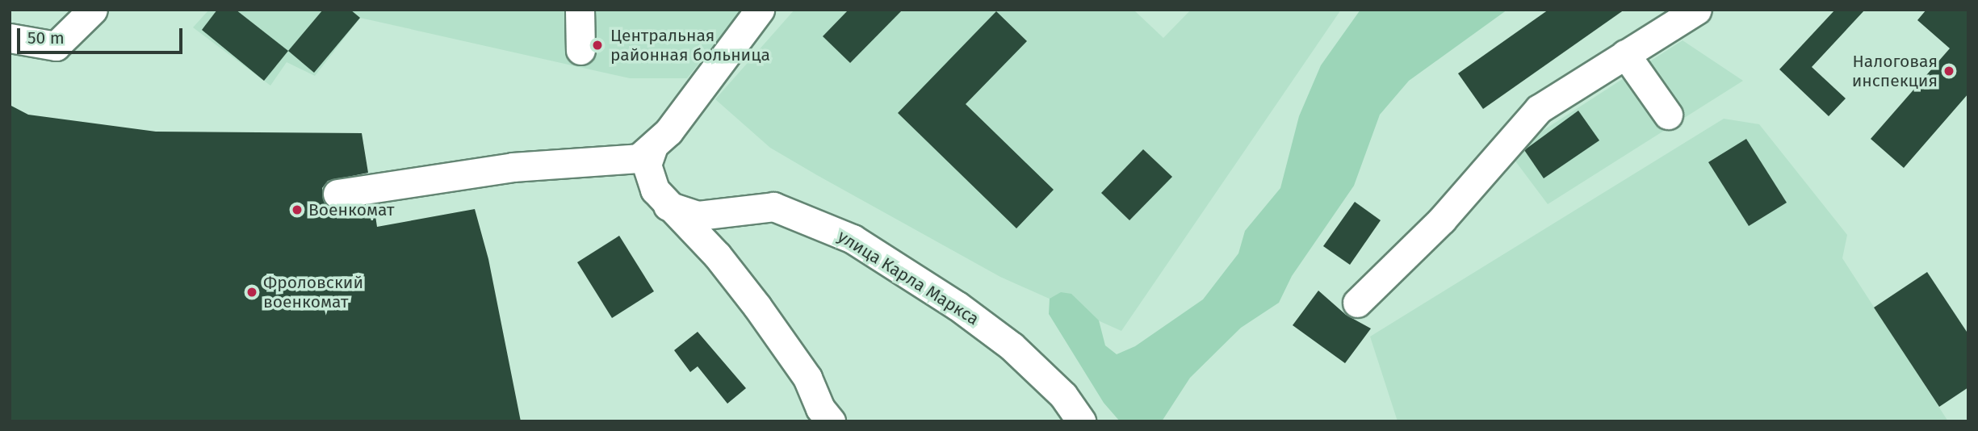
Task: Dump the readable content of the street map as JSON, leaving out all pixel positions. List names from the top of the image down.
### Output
{
  "streets": {
    "street": ["улица Карла Маркса"]
  },
  "places": [
    "Центральная районная больница",
    "Налоговая инспекция",
    "Военкомат",
    "Фроловский военкомат"
  ],
  "scale_bar": "50 m"
}
